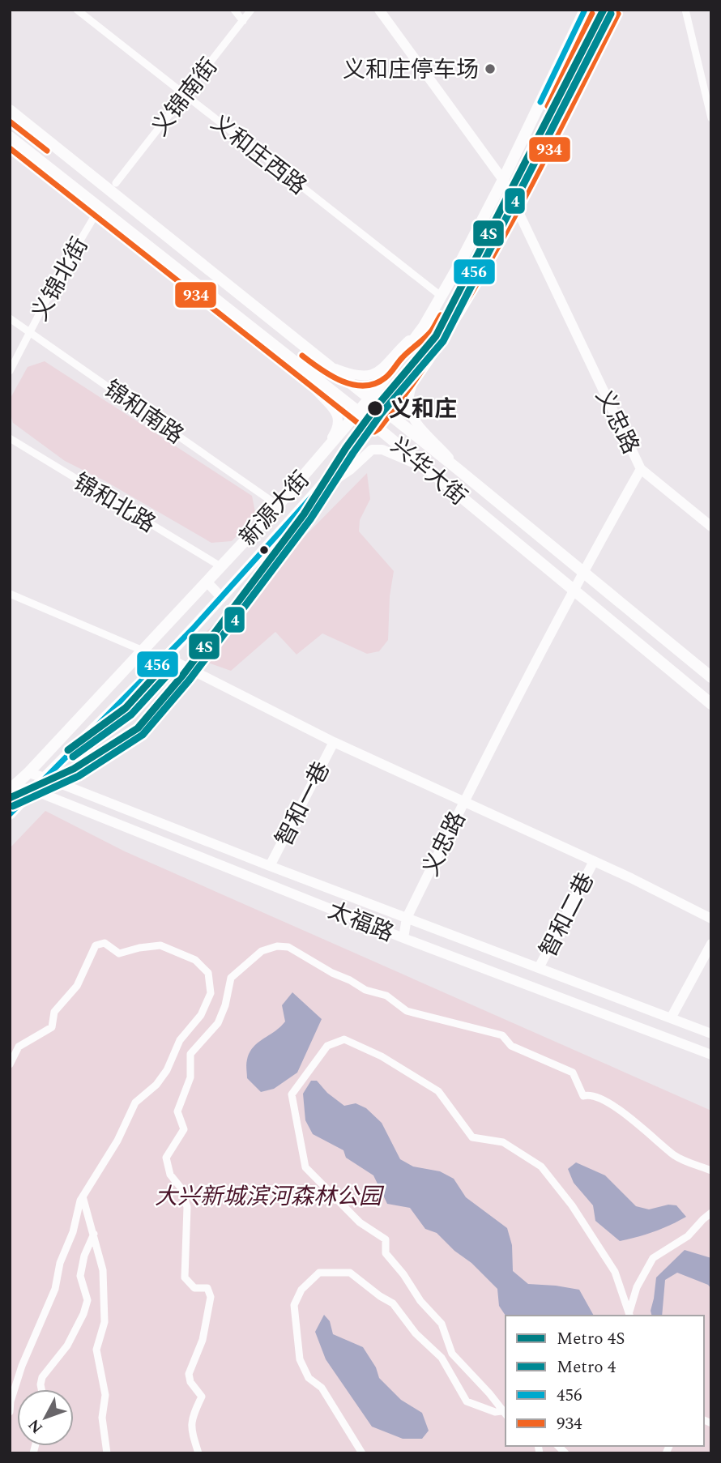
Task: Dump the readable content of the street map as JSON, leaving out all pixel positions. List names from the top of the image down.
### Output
{
  "streets": {
    "main road": ["兴华大街", "新源大街"],
    "street": [
      "义锦南街",
      "义和庄西路",
      "义锦北街",
      "锦和南路",
      "义忠路",
      "锦和北路",
      "智和一巷",
      "智和二巷",
      "太福路"
    ]
  },
  "crossings": [
    ["义锦南街", "义和庄西路"],
    ["义和庄西路", "新源大街"],
    ["义锦北街", "锦和南路"],
    ["锦和南路", "新源大街"],
    ["义忠路", "兴华大街"],
    ["义忠路", "新源大街"],
    ["义忠路", "太福路"],
    ["兴华大街", "新源大街"],
    ["锦和北路", "新源大街"],
    ["新源大街", "太福路"],
    ["智和一巷", "太福路"],
    ["智和二巷", "太福路"]
  ],
  "parks": ["大兴新城滨河森林公园"],
  "places": ["义和庄停车场", "义和庄"],
  "lines": [
    "metro line 4S",
    "transit line 456",
    "metro line 4",
    "transit line 934"
  ],
  "legend": [
    "Metro 4S",
    "Metro 4",
    "456",
    "934"
  ],
  "north": "bottom left"
}
